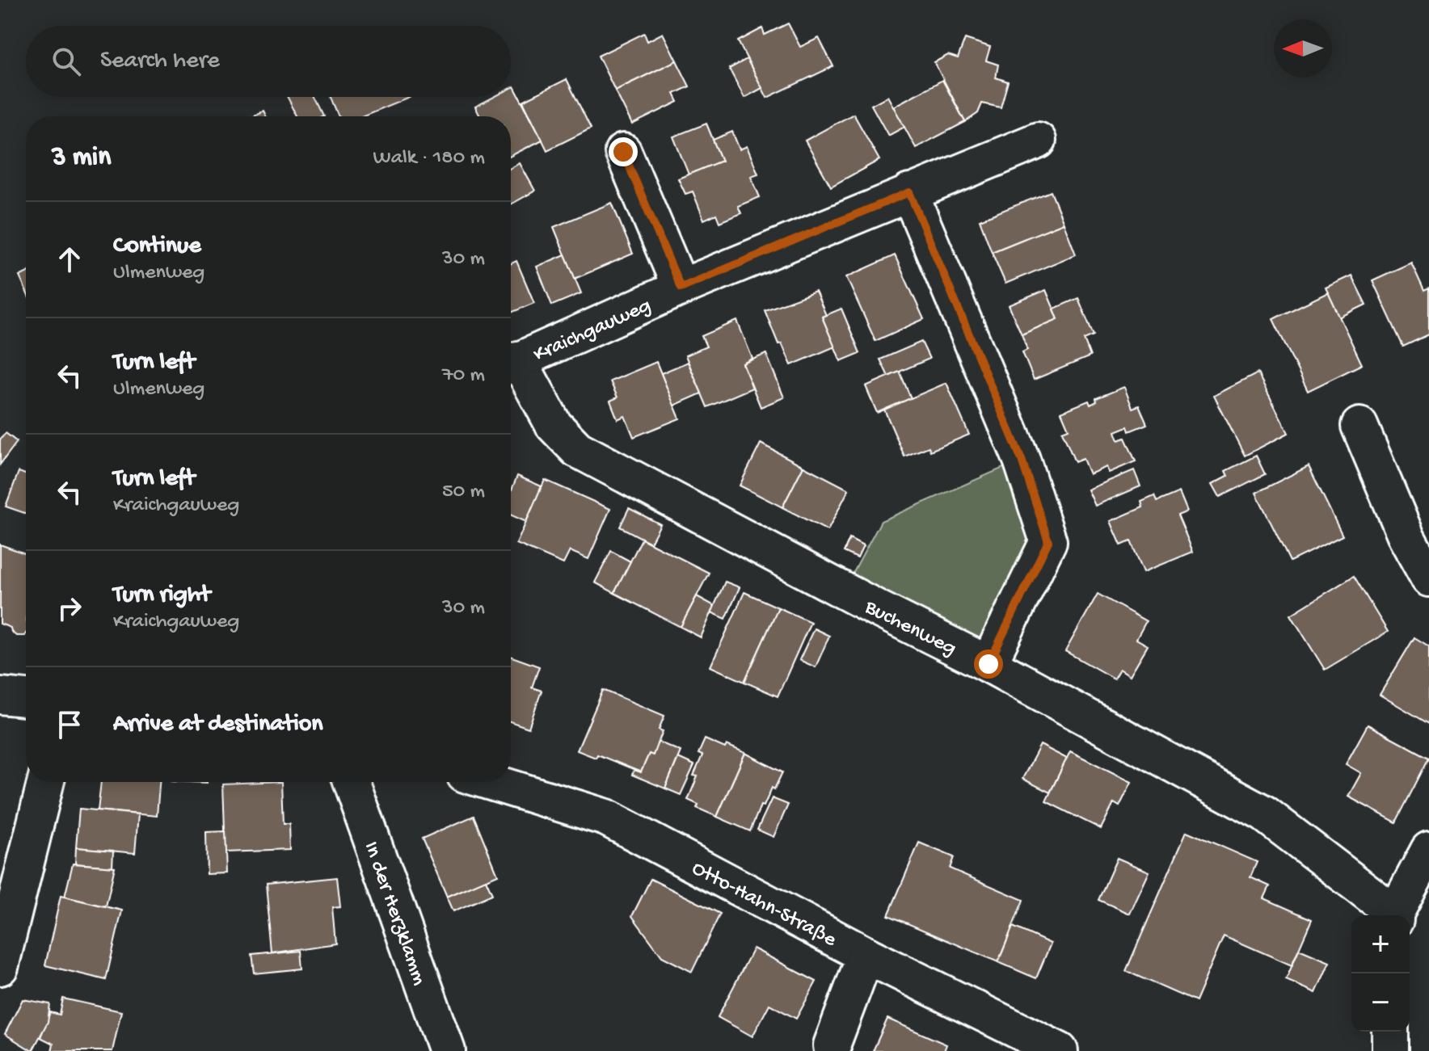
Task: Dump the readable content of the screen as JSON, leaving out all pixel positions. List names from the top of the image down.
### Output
{
  "streets": {
    "street": [
      "Kraichgauweg",
      "Buchenweg",
      "Otto-Hahn-Straße",
      "In der Herzklamm"
    ]
  },
  "crossings": [
    ["Kraichgauweg", "Buchenweg"]
  ],
  "north": "left",
  "page": {
    "search": "Search here",
    "heading": ["3 min", "Walk · 180 m"],
    "list": [
      ["Continue", "Ulmenweg", "30 m"],
      ["Turn left", "Ulmenweg", "70 m"],
      ["Turn left", "Kraichgauweg", "50 m"],
      ["Turn right", "Kraichgauweg", "30 m"],
      "Arrive at destination"
    ],
    "map_buttons": ["+", "−"]
  }
}
